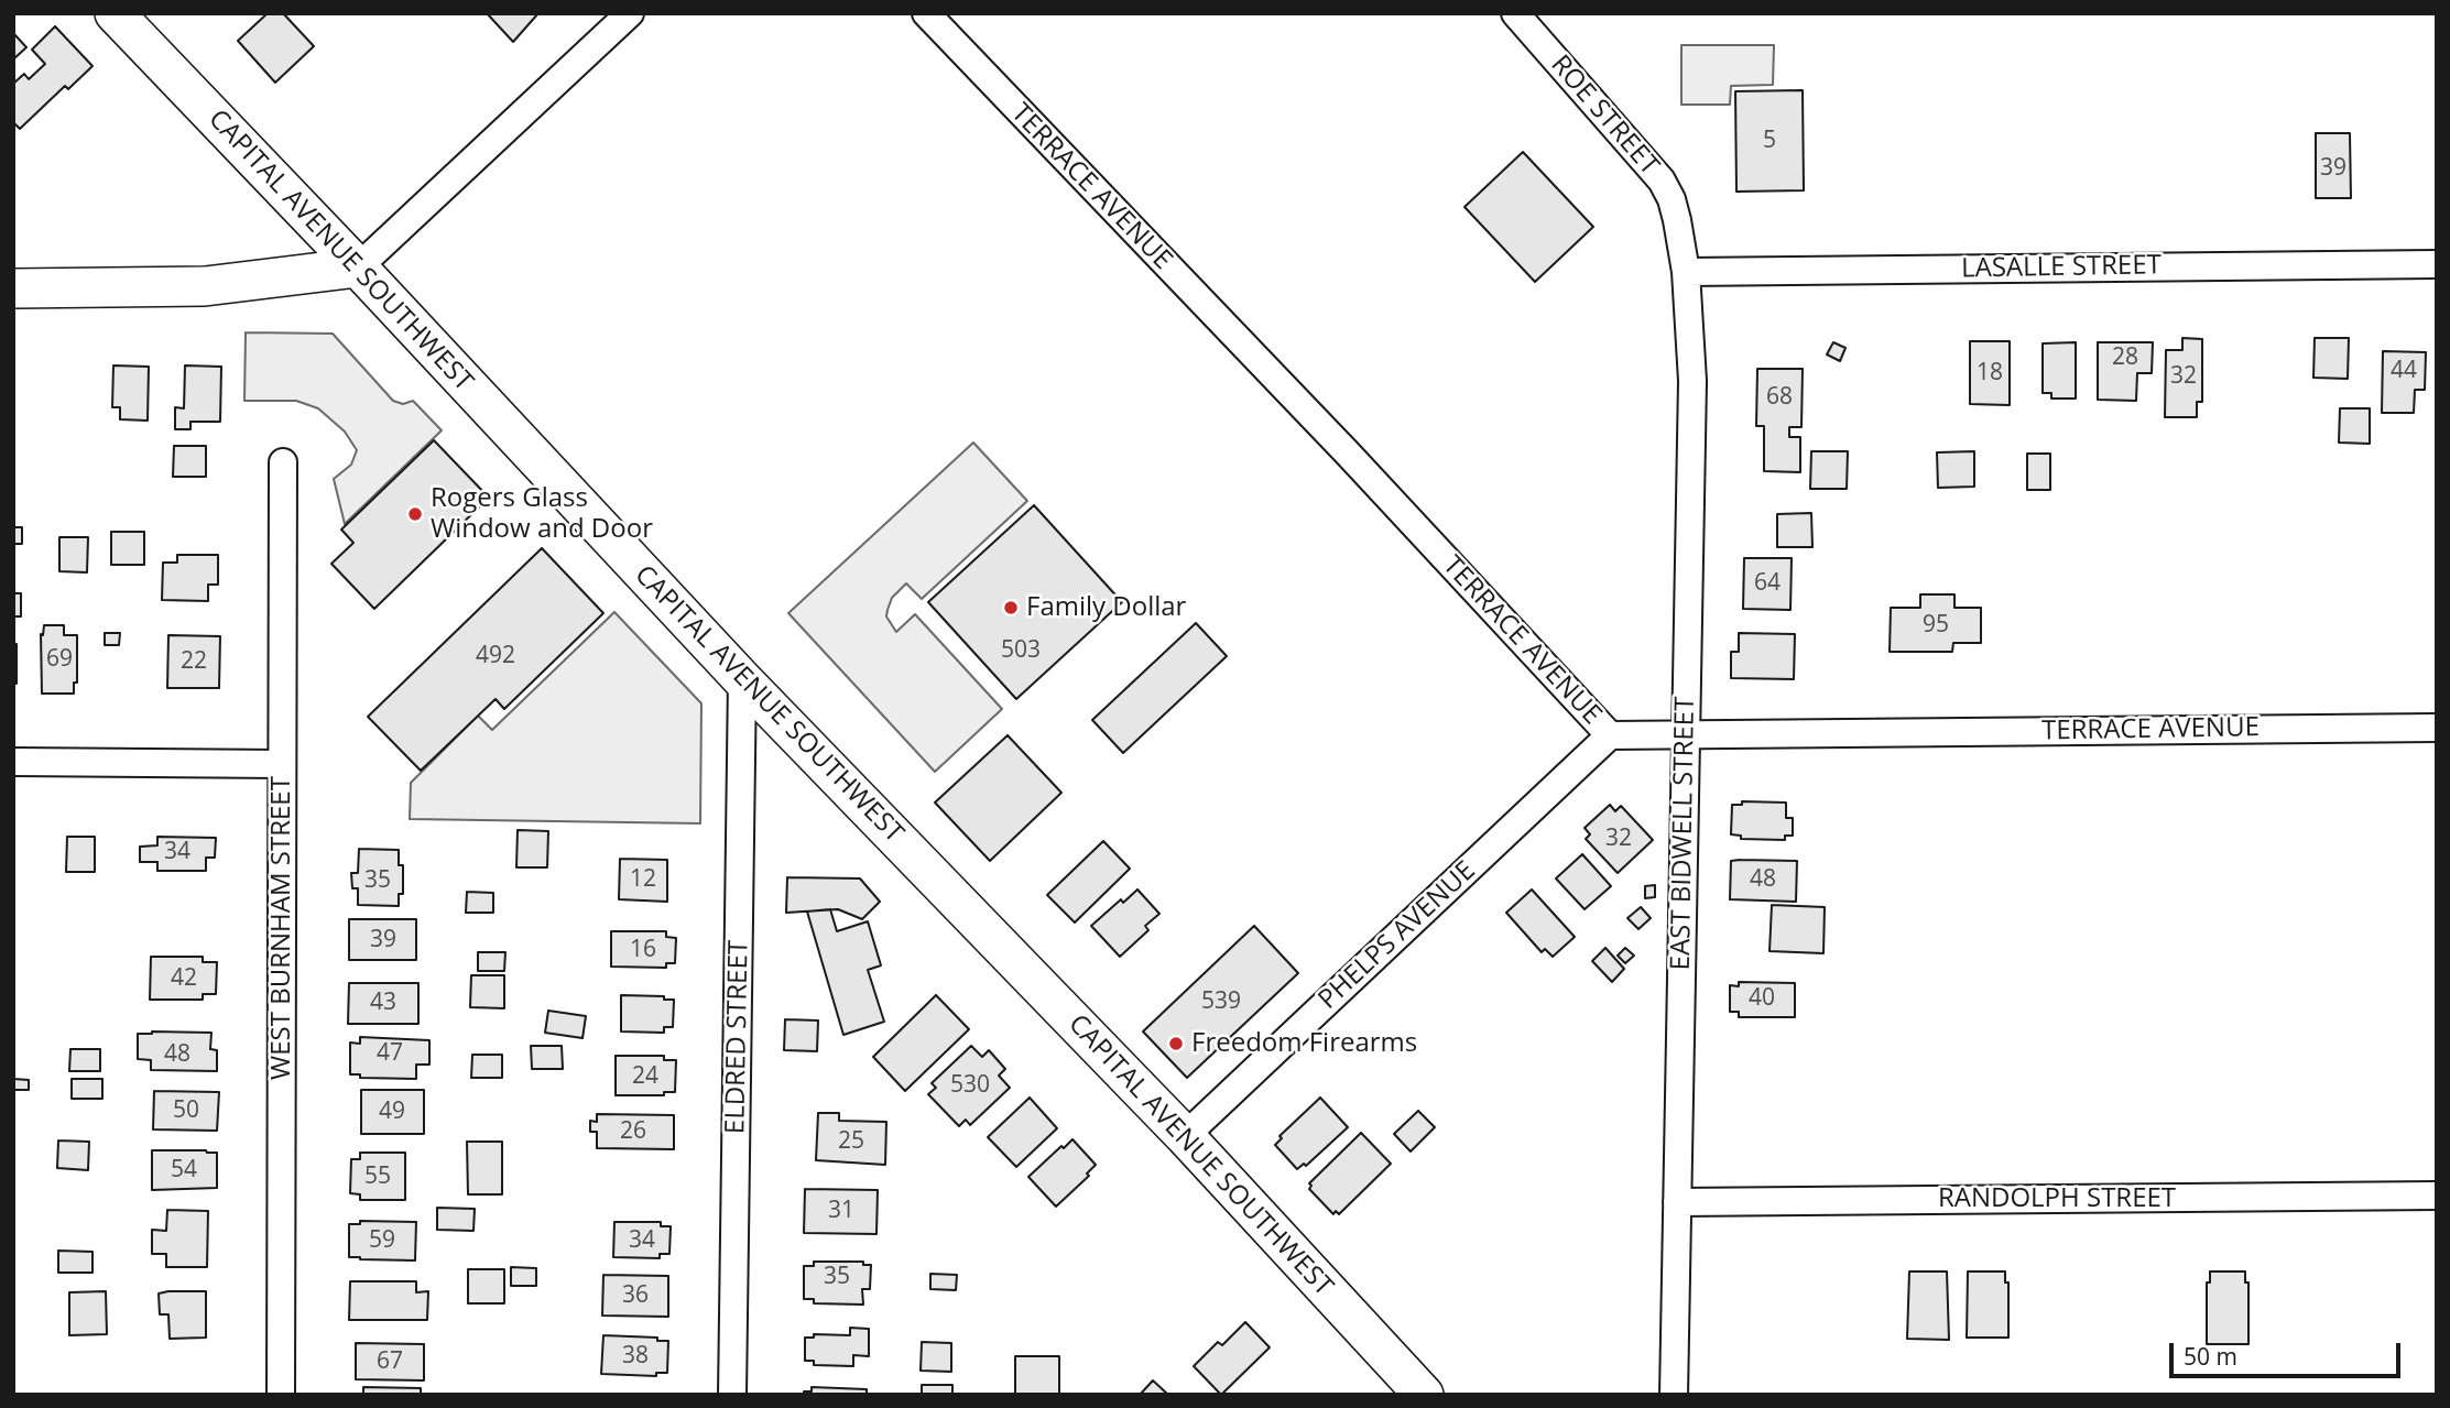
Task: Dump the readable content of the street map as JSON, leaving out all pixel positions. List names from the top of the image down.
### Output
{
  "streets": {
    "main road": ["CAPITAL AVENUE SOUTHWEST"],
    "street": [
      "ROE STREET",
      "TERRACE AVENUE",
      "LASALLE STREET",
      "EAST BIDWELL STREET",
      "WEST BURNHAM STREET",
      "PHELPS AVENUE",
      "ELDRED STREET",
      "RANDOLPH STREET"
    ]
  },
  "crossings": [
    ["ROE STREET", "LASALLE STREET"],
    ["ROE STREET", "EAST BIDWELL STREET"],
    ["TERRACE AVENUE", "EAST BIDWELL STREET"],
    ["TERRACE AVENUE", "PHELPS AVENUE"],
    ["CAPITAL AVENUE SOUTHWEST", "PHELPS AVENUE"],
    ["CAPITAL AVENUE SOUTHWEST", "ELDRED STREET"],
    ["LASALLE STREET", "EAST BIDWELL STREET"],
    ["EAST BIDWELL STREET", "RANDOLPH STREET"]
  ],
  "places": ["Rogers Glass Window and Door", "Family Dollar", "Freedom Firearms"],
  "house_numbers": [
    "5",
    "39",
    "28",
    "44",
    "18",
    "32",
    "68",
    "64",
    "95",
    "503",
    "492",
    "69",
    "22",
    "32",
    "34",
    "12",
    "48",
    "35",
    "39",
    "16",
    "42",
    "40",
    "539",
    "43",
    "47",
    "48",
    "24",
    "530",
    "50",
    "49",
    "26",
    "25",
    "54",
    "55",
    "31",
    "59",
    "34",
    "35",
    "36",
    "38",
    "67"
  ],
  "scale_bar": "50 m"
}
